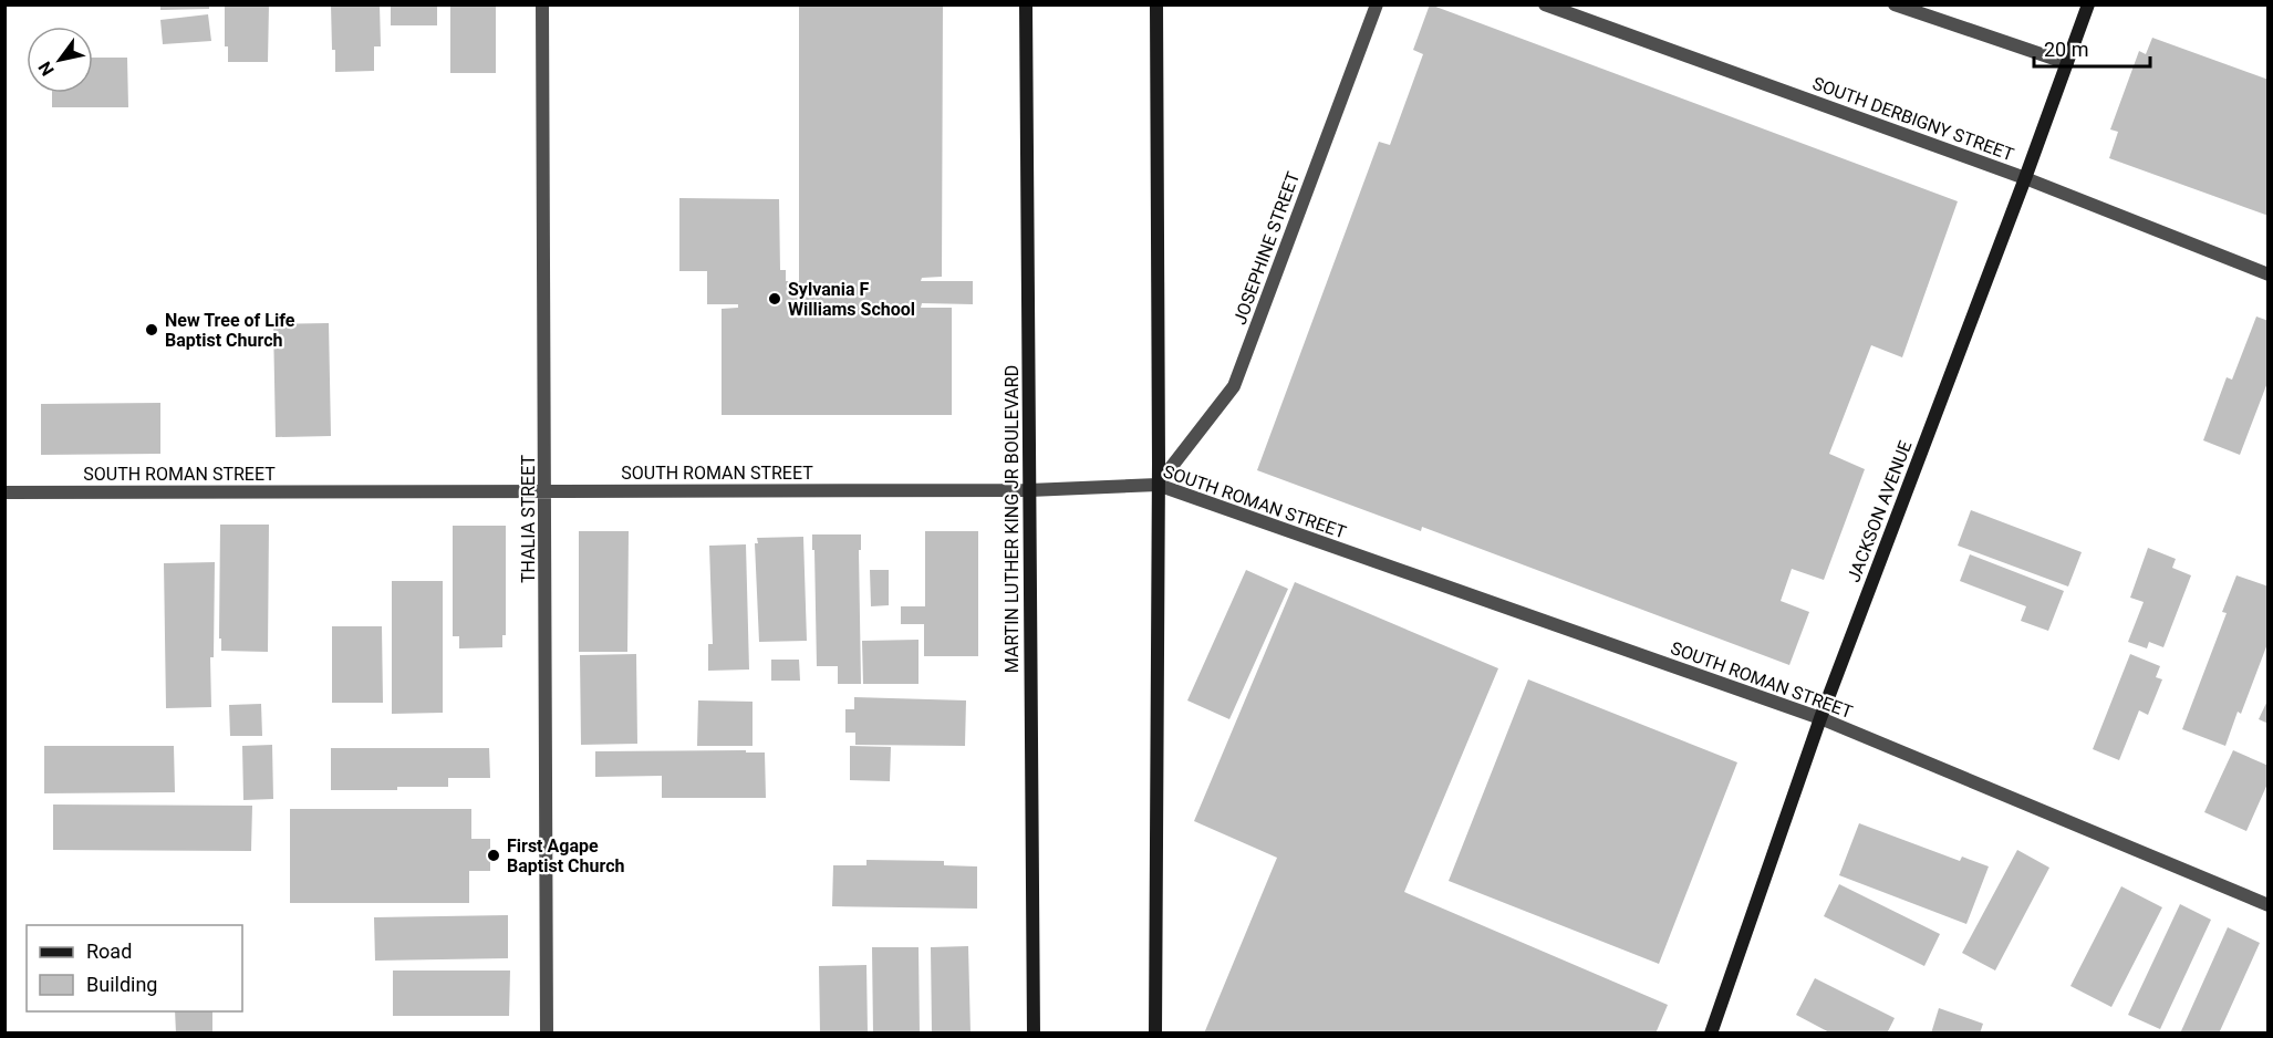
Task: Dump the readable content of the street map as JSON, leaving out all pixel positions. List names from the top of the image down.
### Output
{
  "streets": {
    "street": [
      "SOUTH DERBIGNY STREET",
      "JOSEPHINE STREET",
      "SOUTH ROMAN STREET",
      "JACKSON AVENUE",
      "THALIA STREET",
      "MARTIN LUTHER KING JR BOULEVARD"
    ]
  },
  "crossings": [
    ["SOUTH DERBIGNY STREET", "JACKSON AVENUE"],
    ["JOSEPHINE STREET", "SOUTH ROMAN STREET"],
    ["SOUTH ROMAN STREET", "JACKSON AVENUE"],
    ["SOUTH ROMAN STREET", "THALIA STREET"],
    ["SOUTH ROMAN STREET", "MARTIN LUTHER KING JR BOULEVARD"]
  ],
  "places": ["Sylvania F Williams School", "New Tree of Life Baptist Church", "First Agape Baptist Church"],
  "legend": ["Road", "Building"],
  "scale_bar": "20 m",
  "north": "bottom left"
}
